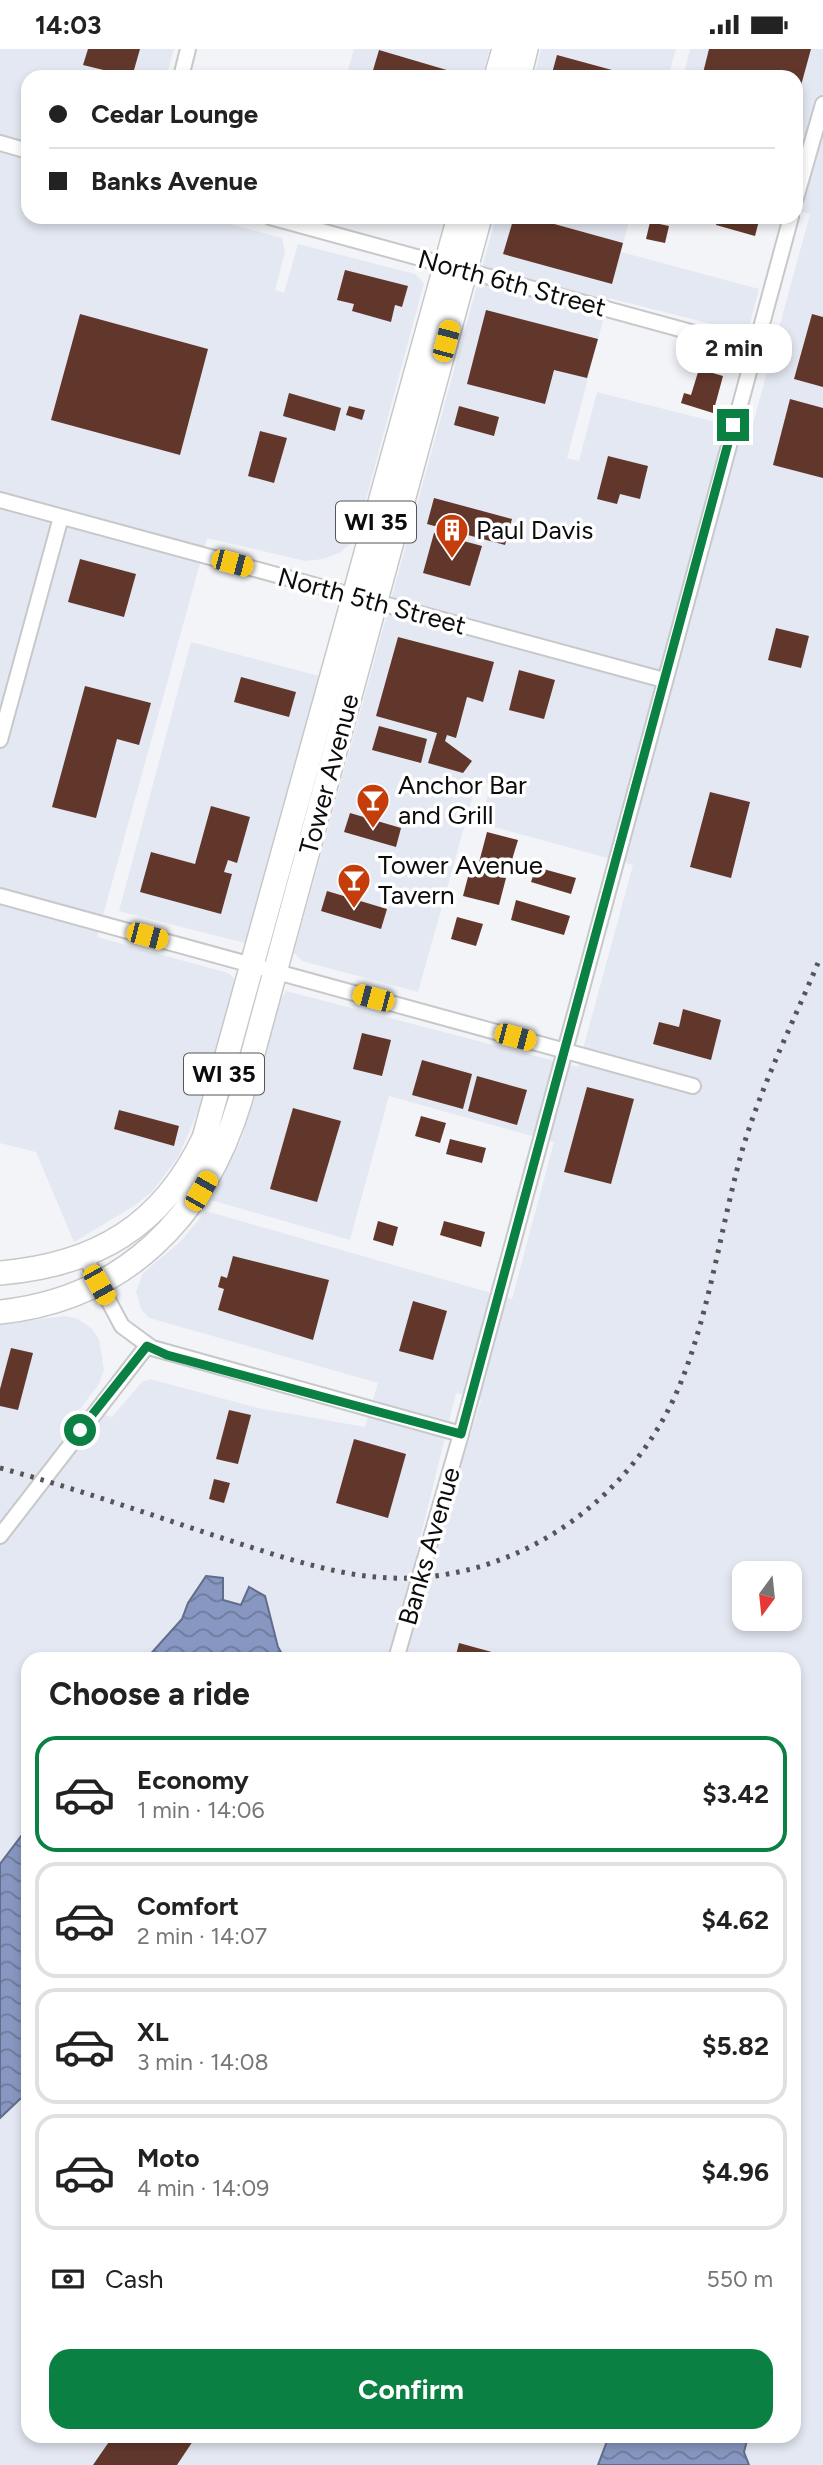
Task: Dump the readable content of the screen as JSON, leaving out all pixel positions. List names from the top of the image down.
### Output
{
  "streets": {
    "main road": ["WI 35", "Tower Avenue"],
    "street": ["North 6th Street", "North 5th Street", "Banks Avenue"]
  },
  "crossings": [
    ["North 6th Street", "Tower Avenue"],
    ["North 6th Street", "Banks Avenue"],
    ["WI 35", "Tower Avenue"],
    ["North 5th Street", "Tower Avenue"],
    ["North 5th Street", "Banks Avenue"]
  ],
  "places": {
    "building": ["Paul Davis"],
    "bar": ["Anchor Bar and Grill", "Tower Avenue Tavern"]
  },
  "north": "bottom",
  "page": {
    "status": "14:03",
    "banner": ["Cedar Lounge", "Banks Avenue"],
    "bubble": "2 min",
    "heading": "Choose a ride",
    "list": [
      {
        "name": "Economy",
        "note": "1 min · 14:06",
        "value": "$3.42"
      },
      {
        "name": "Comfort",
        "note": "2 min · 14:07",
        "value": "$4.62"
      },
      {
        "name": "XL",
        "note": "3 min · 14:08",
        "value": "$5.82"
      },
      {
        "name": "Moto",
        "note": "4 min · 14:09",
        "value": "$4.96"
      }
    ],
    "pay": ["Cash", "550 m"],
    "buttons": "Confirm"
  }
}
